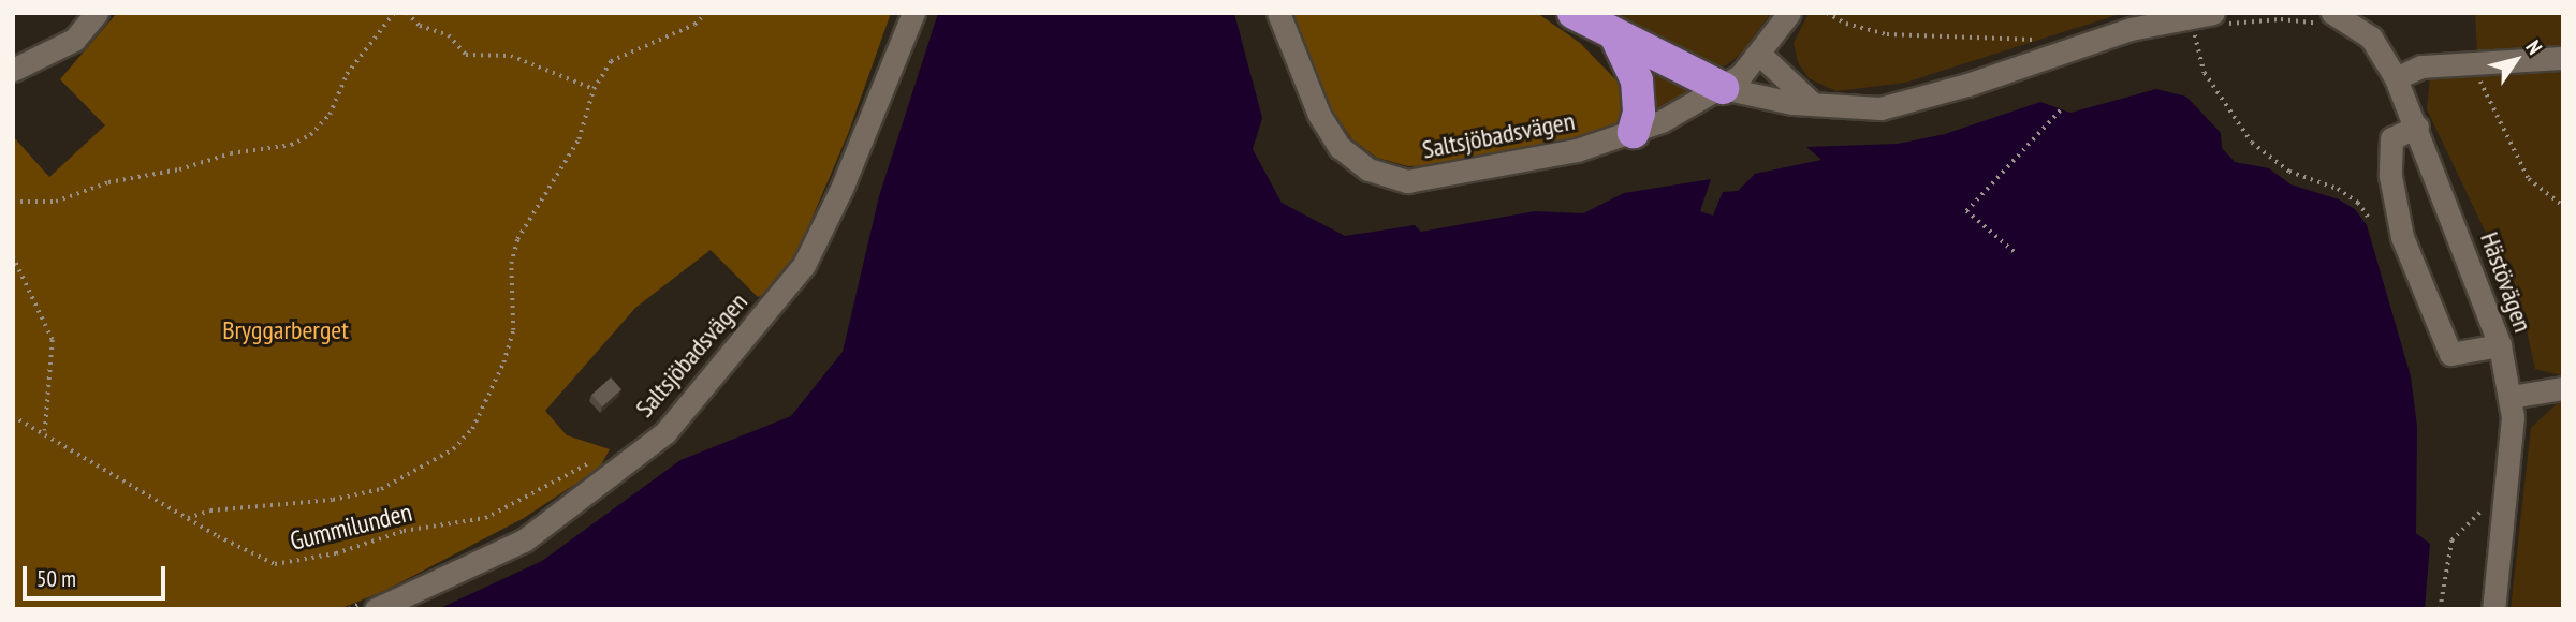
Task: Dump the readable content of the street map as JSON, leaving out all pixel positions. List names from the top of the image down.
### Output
{
  "streets": {
    "street": ["Saltsjöbadsvägen", "Hästövägen"],
    "path": ["Gummilunden"]
  },
  "parks": ["Bryggarberget"],
  "scale_bar": "50 m",
  "north": "top right"
}
